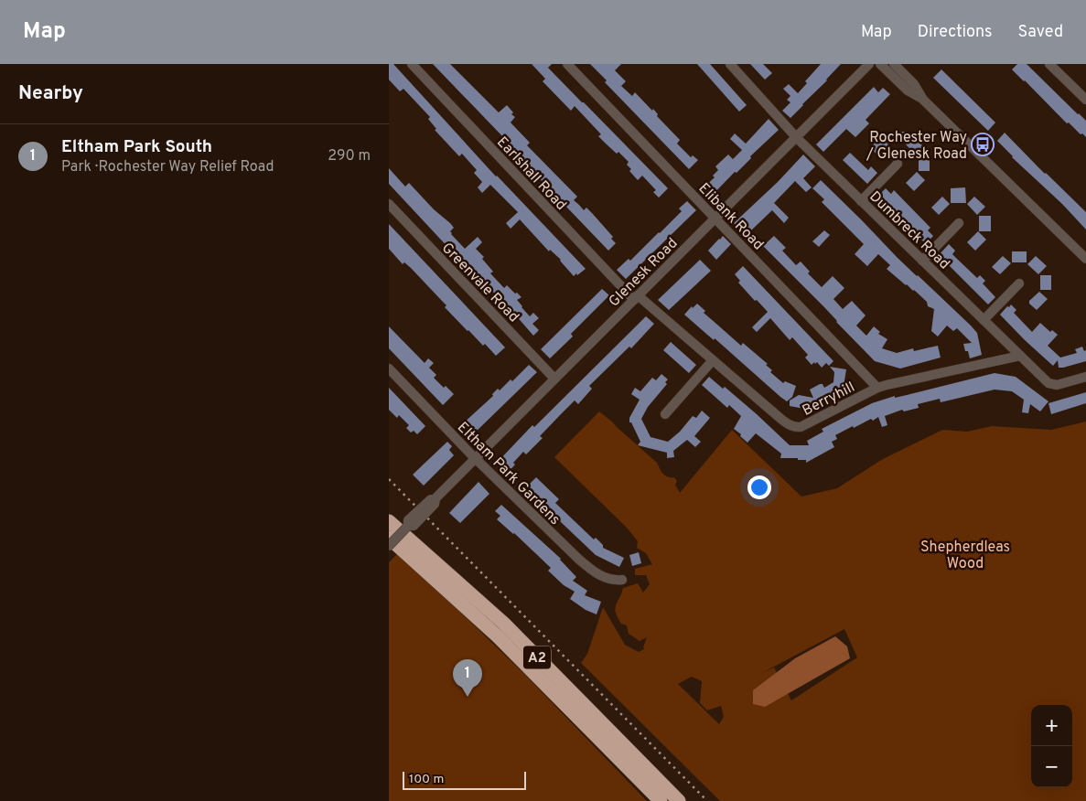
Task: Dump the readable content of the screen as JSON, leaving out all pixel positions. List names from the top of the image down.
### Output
{
  "streets": {
    "highway": ["A2"],
    "street": [
      "Earlshall Road",
      "Elibank Road",
      "Dumbreck Road",
      "Glenesk Road",
      "Greenvale Road",
      "Berryhill",
      "Eltham Park Gardens"
    ]
  },
  "crossings": [
    ["Earlshall Road", "Glenesk Road"],
    ["Earlshall Road", "Berryhill"],
    ["Elibank Road", "Glenesk Road"],
    ["Elibank Road", "Berryhill"],
    ["Dumbreck Road", "Glenesk Road"],
    ["Dumbreck Road", "Berryhill"],
    ["Glenesk Road", "Greenvale Road"],
    ["Glenesk Road", "Berryhill"],
    ["Glenesk Road", "Eltham Park Gardens"]
  ],
  "parks": ["Shepherdleas Wood"],
  "places": {
    "bus stop": ["Rochester Way / Glenesk Road"]
  },
  "scale_bar": "100 m",
  "page": {
    "header": "Map",
    "nav": ["Map", "Directions", "Saved"],
    "heading": "Nearby",
    "list": [
      {
        "mark": "1",
        "name": "Eltham Park South",
        "note": "Park · Rochester Way Relief Road",
        "value": "290 m"
      }
    ],
    "pins": "1",
    "map_buttons": ["+", "−"],
    "scale": "100 m"
  }
}
